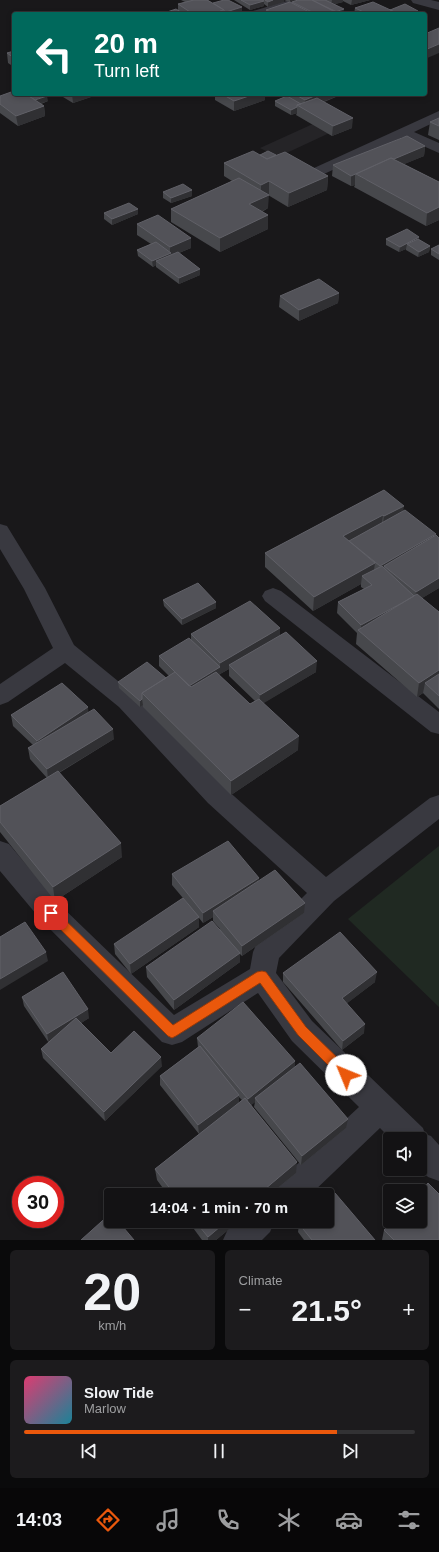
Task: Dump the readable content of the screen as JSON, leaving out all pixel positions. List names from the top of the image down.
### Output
{
  "page": {
    "turn": ["20 m", "Turn left"],
    "limit": "30",
    "trip": "14:04 · 1 min · 70 m",
    "tile": [
      ["20", "km/h"],
      "Climate"
    ],
    "heat": ["−", "21.5°", "+"],
    "song": ["Slow Tide", "Marlow"],
    "tabs": "14:03"
  }
}
